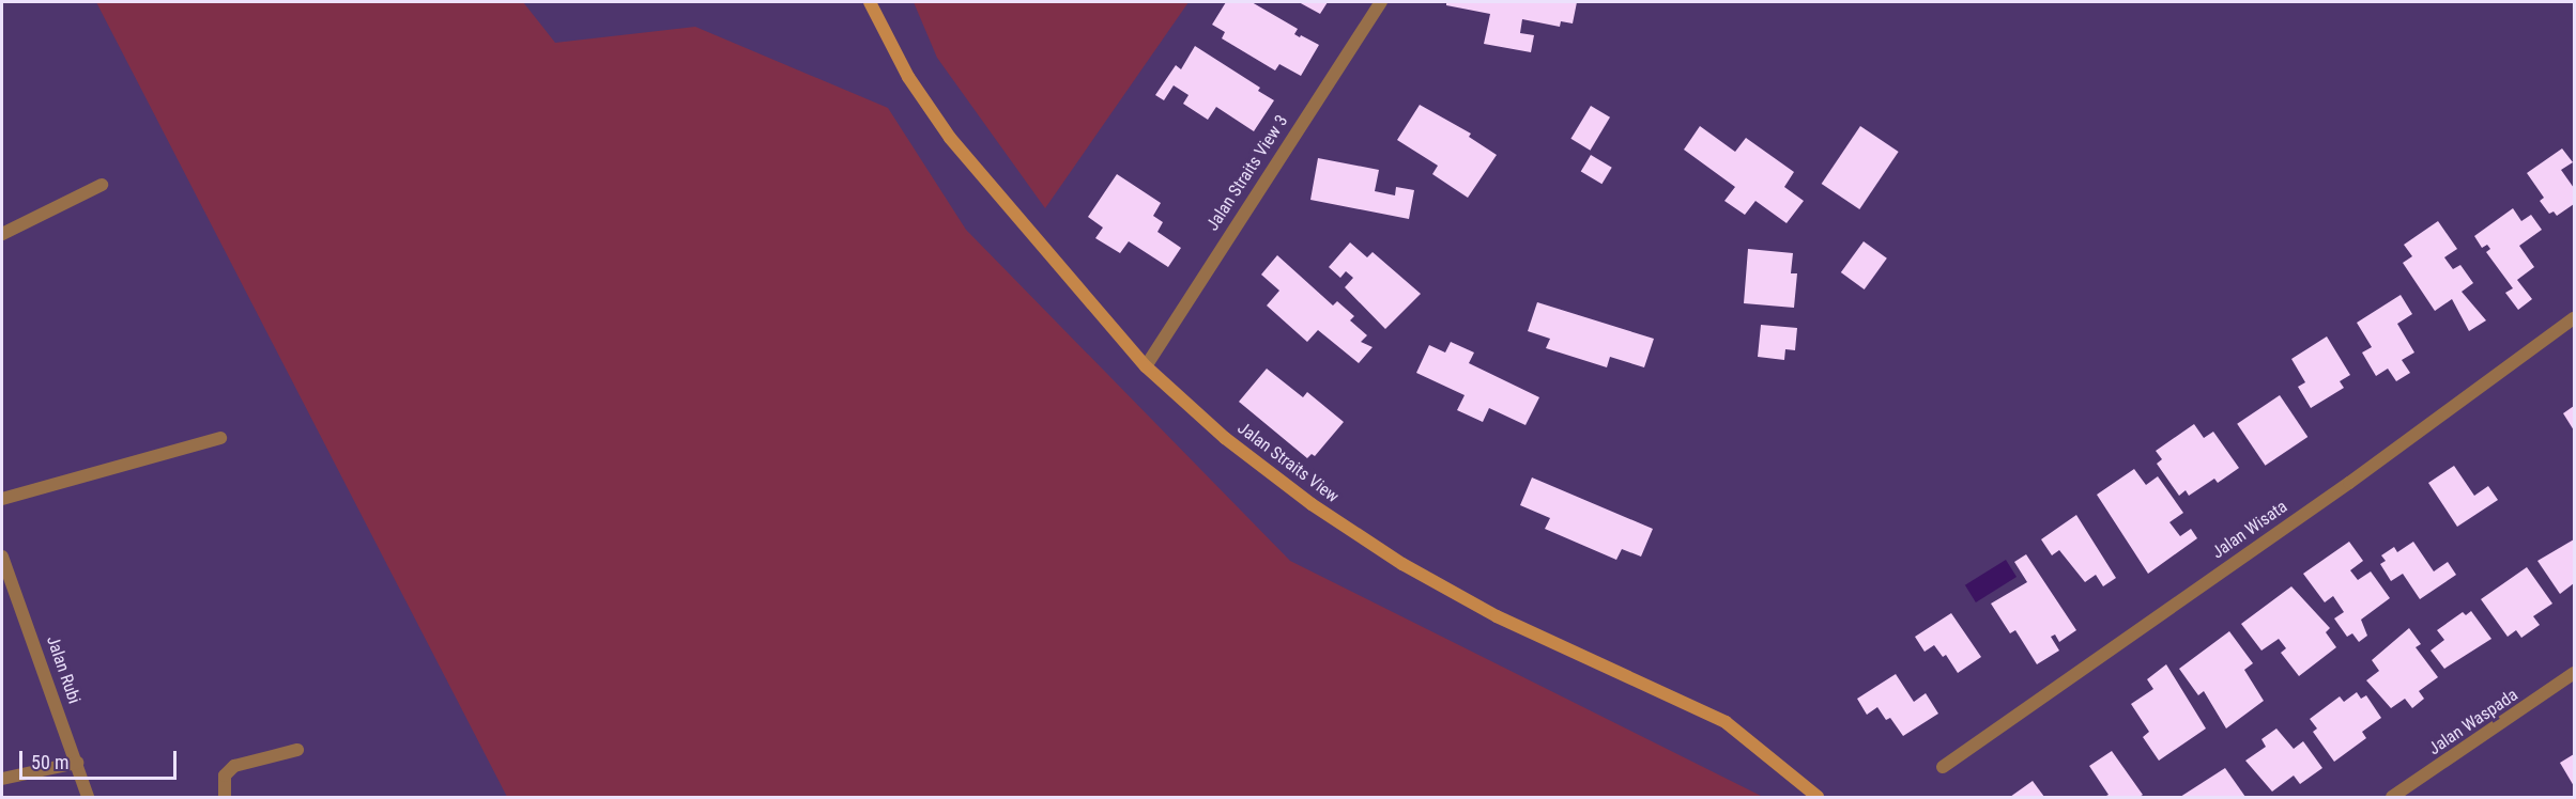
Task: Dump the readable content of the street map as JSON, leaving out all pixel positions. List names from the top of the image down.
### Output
{
  "streets": {
    "street": [
      "Jalan Straits View 3",
      "Jalan Straits View",
      "Jalan Wisata",
      "Jalan Rubi",
      "Jalan Waspada"
    ]
  },
  "crossings": [
    ["Jalan Straits View 3", "Jalan Straits View"]
  ],
  "scale_bar": "50 m"
}
